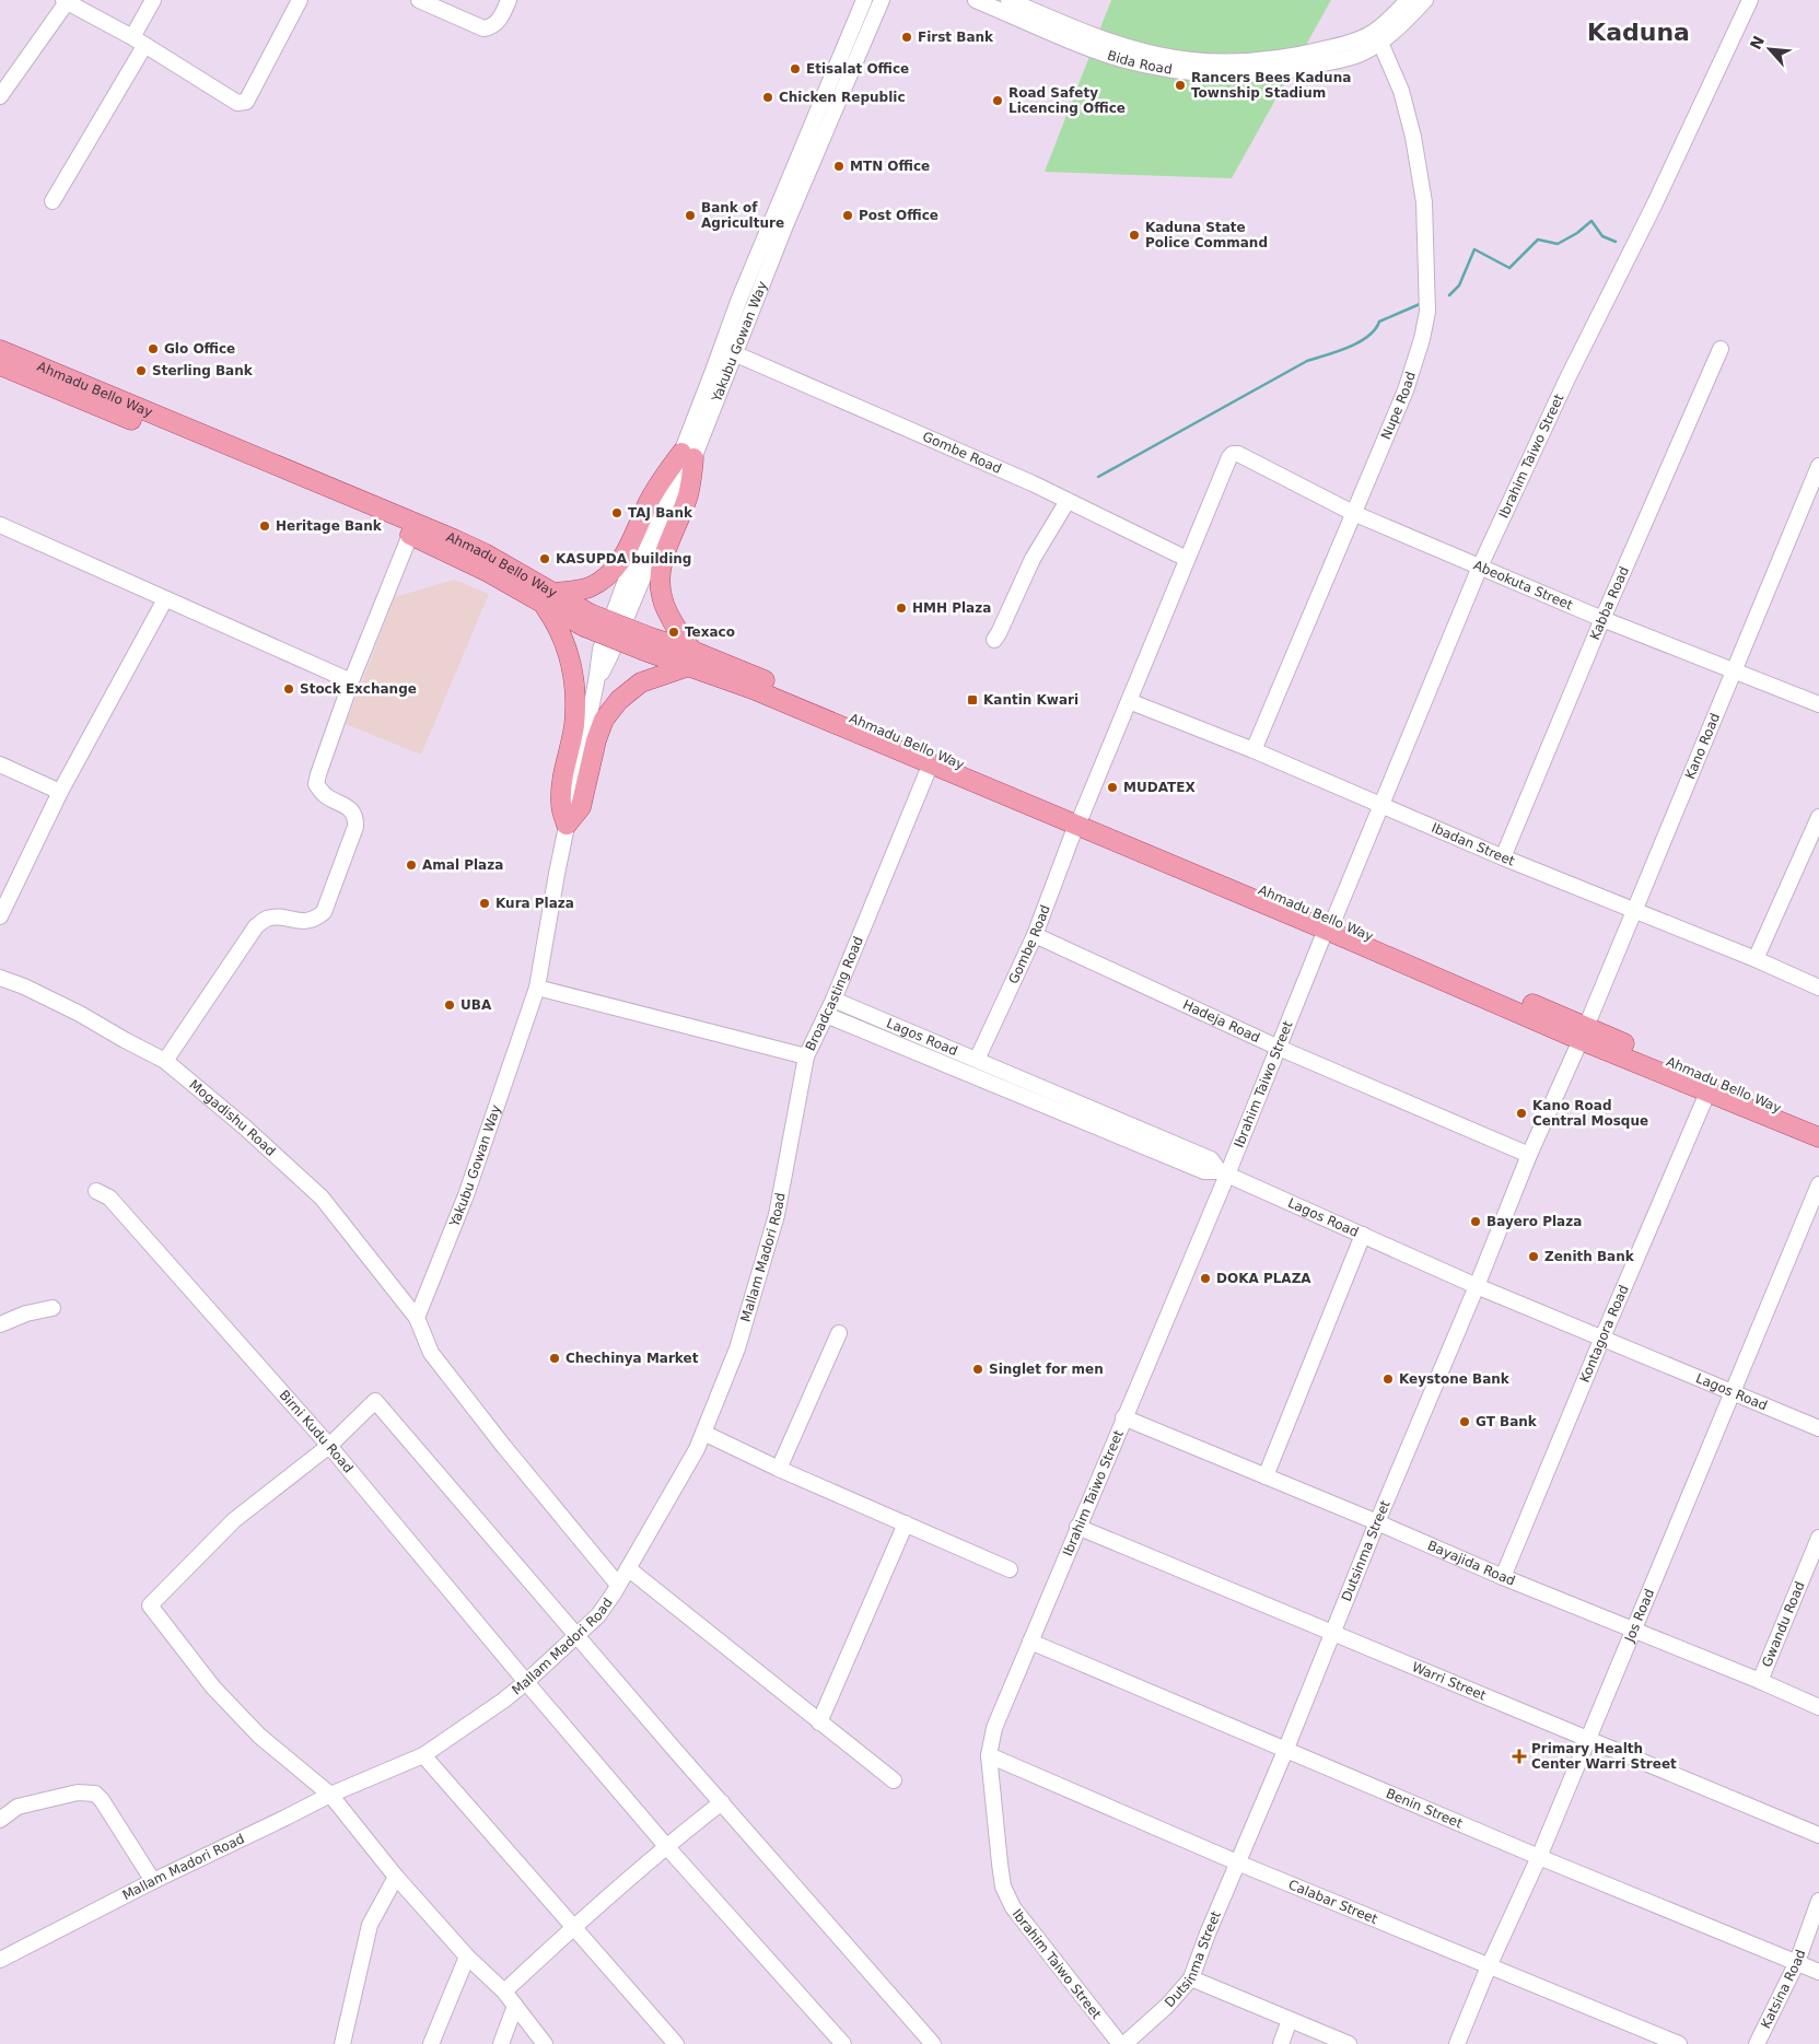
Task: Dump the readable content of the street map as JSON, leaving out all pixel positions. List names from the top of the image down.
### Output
{
  "streets": {
    "main road": ["Ahmadu Bello Way"],
    "street": [
      "Bida Road",
      "Yakubu Gowan Way",
      "Nupe Road",
      "Gombe Road",
      "Ibrahim Taiwo Street",
      "Abeokuta Street",
      "Kabba Road",
      "Kano Road",
      "Ibadan Street",
      "Broadcasting Road",
      "Hadeja Road",
      "Lagos Road",
      "Mogadishu Road",
      "Mallam Madori Road",
      "Kontagora Road",
      "Birni Kudu Road",
      "Dutsinma Street",
      "Bayajida Road",
      "Jos Road",
      "Gwandu Road",
      "Warri Street",
      "Benin Street",
      "Calabar Street",
      "Katsina Road"
    ]
  },
  "crossings": [
    ["Bida Road", "Nupe Road"],
    ["Yakubu Gowan Way", "Gombe Road"],
    ["Yakubu Gowan Way", "Broadcasting Road"],
    ["Yakubu Gowan Way", "Mogadishu Road"],
    ["Ahmadu Bello Way", "Gombe Road"],
    ["Ahmadu Bello Way", "Ibrahim Taiwo Street"],
    ["Ahmadu Bello Way", "Kano Road"],
    ["Ahmadu Bello Way", "Broadcasting Road"],
    ["Ahmadu Bello Way", "Kontagora Road"],
    ["Ahmadu Bello Way", "Dutsinma Street"],
    ["Nupe Road", "Abeokuta Street"],
    ["Nupe Road", "Ibadan Street"],
    ["Gombe Road", "Abeokuta Street"],
    ["Gombe Road", "Ibadan Street"],
    ["Gombe Road", "Hadeja Road"],
    ["Gombe Road", "Lagos Road"],
    ["Ibrahim Taiwo Street", "Abeokuta Street"],
    ["Ibrahim Taiwo Street", "Ibadan Street"],
    ["Ibrahim Taiwo Street", "Hadeja Road"],
    ["Ibrahim Taiwo Street", "Lagos Road"],
    ["Ibrahim Taiwo Street", "Bayajida Road"],
    ["Ibrahim Taiwo Street", "Warri Street"],
    ["Ibrahim Taiwo Street", "Benin Street"],
    ["Ibrahim Taiwo Street", "Calabar Street"],
    ["Abeokuta Street", "Kabba Road"],
    ["Abeokuta Street", "Kano Road"],
    ["Kabba Road", "Ibadan Street"],
    ["Kano Road", "Ibadan Street"],
    ["Kano Road", "Dutsinma Street"],
    ["Broadcasting Road", "Lagos Road"],
    ["Broadcasting Road", "Mallam Madori Road"],
    ["Hadeja Road", "Dutsinma Street"],
    ["Lagos Road", "Kontagora Road"],
    ["Lagos Road", "Dutsinma Street"],
    ["Lagos Road", "Jos Road"],
    ["Mallam Madori Road", "Birni Kudu Road"],
    ["Kontagora Road", "Bayajida Road"],
    ["Dutsinma Street", "Bayajida Road"],
    ["Dutsinma Street", "Warri Street"],
    ["Dutsinma Street", "Benin Street"],
    ["Dutsinma Street", "Calabar Street"],
    ["Bayajida Road", "Jos Road"],
    ["Bayajida Road", "Gwandu Road"],
    ["Jos Road", "Warri Street"],
    ["Jos Road", "Benin Street"],
    ["Jos Road", "Calabar Street"],
    ["Benin Street", "Katsina Road"]
  ],
  "districts": ["Kaduna"],
  "places": {
    "other": [
      "First Bank",
      "Etisalat Office",
      "Rancers Bees Kaduna Township Stadium",
      "Chicken Republic",
      "Road Safety Licencing Office",
      "MTN Office",
      "Bank of Agriculture",
      "Post Office",
      "Kaduna State Police Command",
      "Glo Office",
      "Sterling Bank",
      "TAJ Bank",
      "Heritage Bank",
      "KASUPDA building",
      "HMH Plaza",
      "Texaco",
      "Stock Exchange",
      "MUDATEX",
      "Amal Plaza",
      "Kura Plaza",
      "UBA",
      "Kano Road Central Mosque",
      "Bayero Plaza",
      "Zenith Bank",
      "DOKA PLAZA",
      "Chechinya Market",
      "Singlet for men",
      "Keystone Bank",
      "GT Bank"
    ],
    "transit": ["Kantin Kwari"],
    "health": ["Primary Health Center Warri Street"]
  },
  "north": "top left"
}
